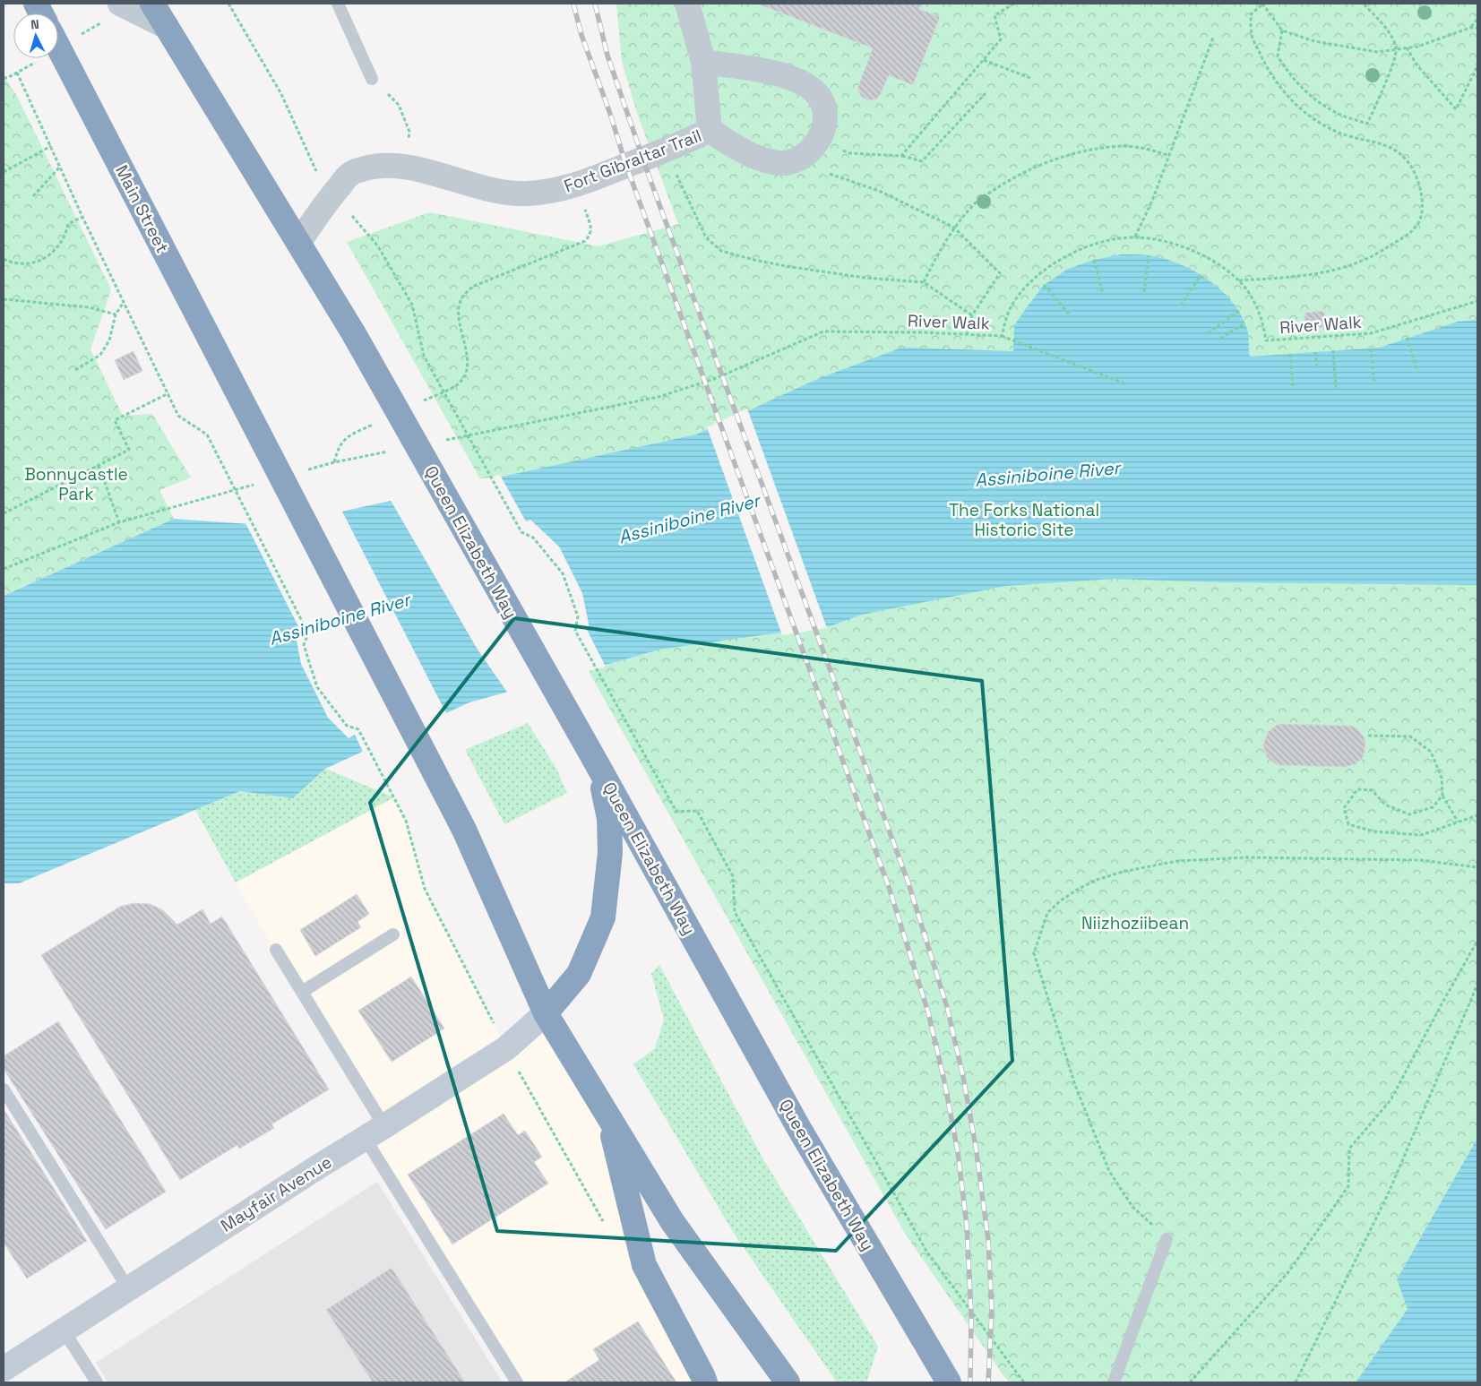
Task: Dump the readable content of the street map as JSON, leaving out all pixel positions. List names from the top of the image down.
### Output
{
  "streets": {
    "highway": ["Main Street", "Queen Elizabeth Way"],
    "main road": ["Mayfair Avenue"],
    "street": ["Fort Gibraltar Trail"],
    "path": ["River Walk"]
  },
  "crossings": [
    ["Fort Gibraltar Trail", "Queen Elizabeth Way"],
    ["Main Street", "Mayfair Avenue"]
  ],
  "water": ["Assiniboine River"],
  "parks": ["Bonnycastle Park", "The Forks National Historic Site", "Niizhoziibean"],
  "north": "top"
}
